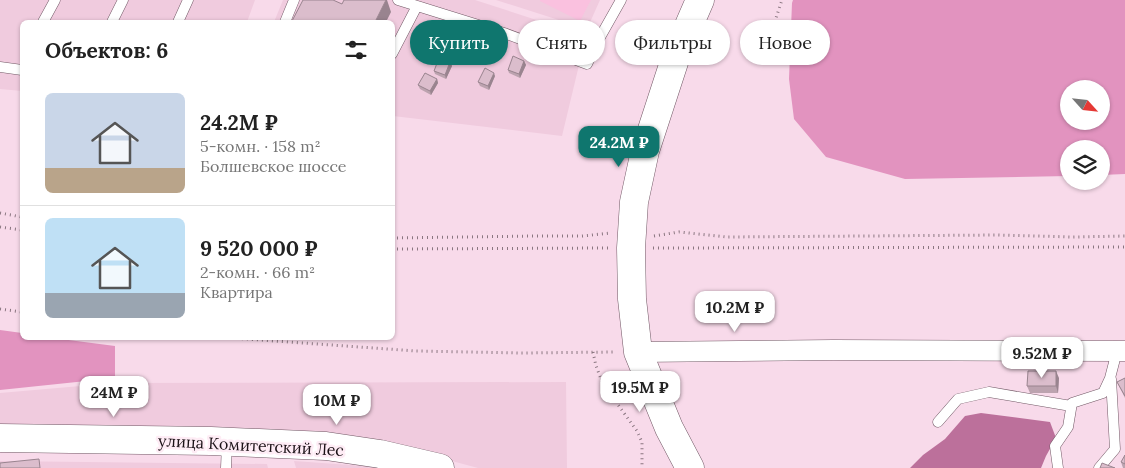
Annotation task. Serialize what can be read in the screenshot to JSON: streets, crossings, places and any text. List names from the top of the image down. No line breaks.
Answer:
{"streets":{"main road":["улица Комитетский Лес"]},"north":"bottom right","page":{"chip":["Купить","Снять","Фильтры","Новое"],"heading":"Объектов: 6","list":[{"name":"24.2M ₽","note":"5-комн. · 158 m² · Болшевское шоссе"},{"name":"9 520 000 ₽","note":"2-комн. · 66 m² · Квартира"}],"price":["24.2M ₽","10.2M ₽","9.52M ₽","19.5M ₽","24M ₽","10M ₽"]}}
